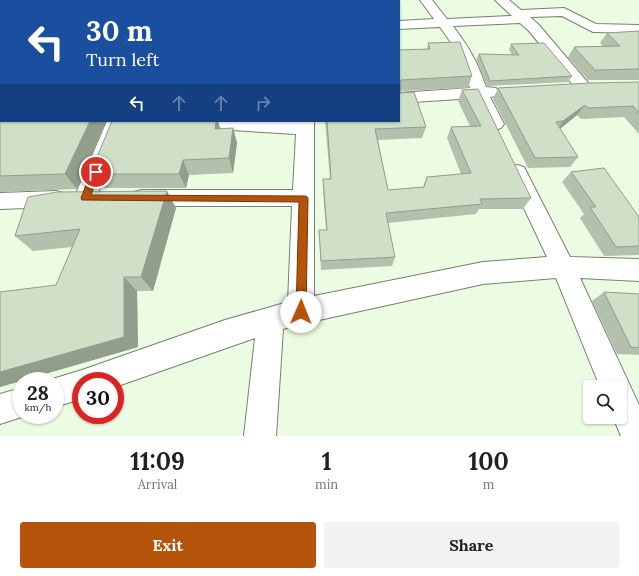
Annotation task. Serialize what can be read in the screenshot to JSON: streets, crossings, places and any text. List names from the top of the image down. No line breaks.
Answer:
{"page":{"turn":["30 m","Turn left"],"speed":"28 km/h","limit":"30","eta":["11:09","Arrival","1","min","100","m"],"buttons":["Exit","Share"]}}
